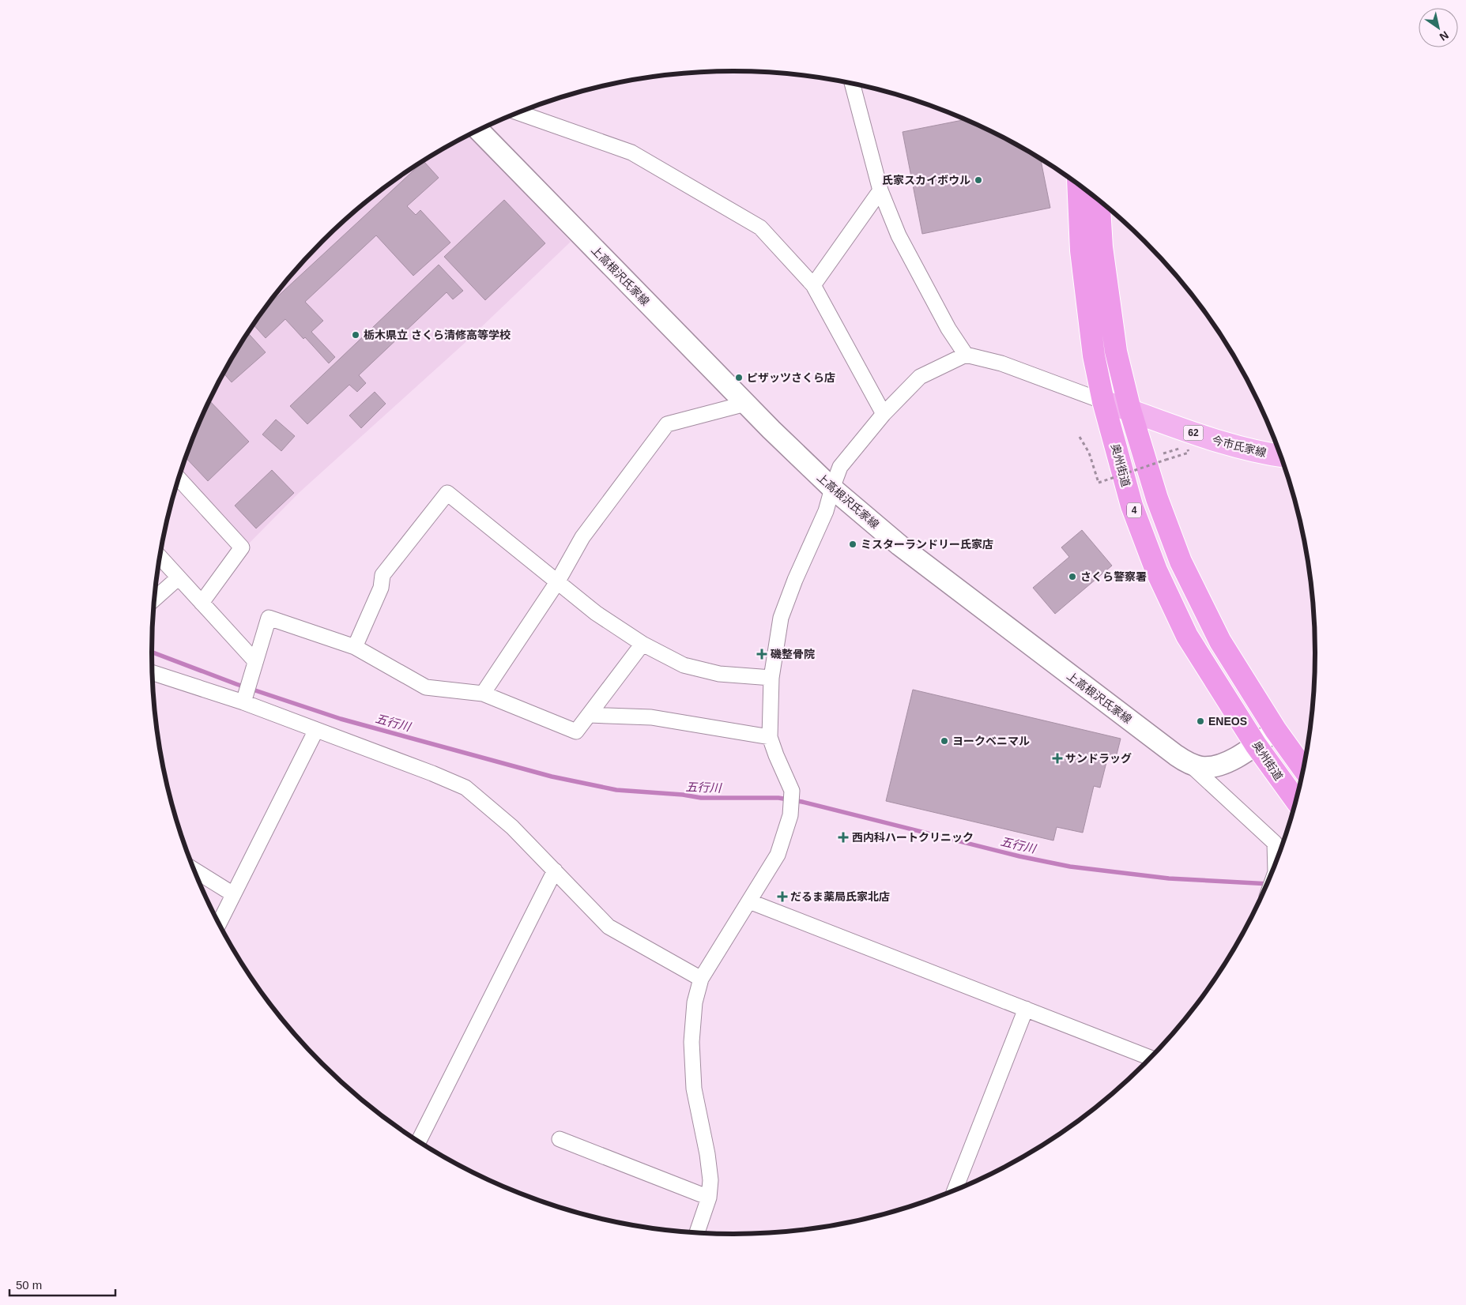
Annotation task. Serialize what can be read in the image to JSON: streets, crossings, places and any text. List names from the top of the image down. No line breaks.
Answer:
{"streets":{"highway":["奥州街道","4"],"main road":["上高根沢氏家線","62","今市氏家線"]},"crossings":[["上高根沢氏家線","奥州街道"],["今市氏家線","奥州街道"]],"water":["五行川"],"places":{"other":["氏家スカイボウル","栃木県立 さくら清修高等学校","ピザッツさくら店","ミスターランドリー氏家店","さくら警察署","ENEOS","ヨークベニマル"],"health":["磯整骨院","サンドラッグ","西内科ハートクリニック","だるま薬局氏家北店"]},"scale_bar":"50 m","north":"bottom right"}
